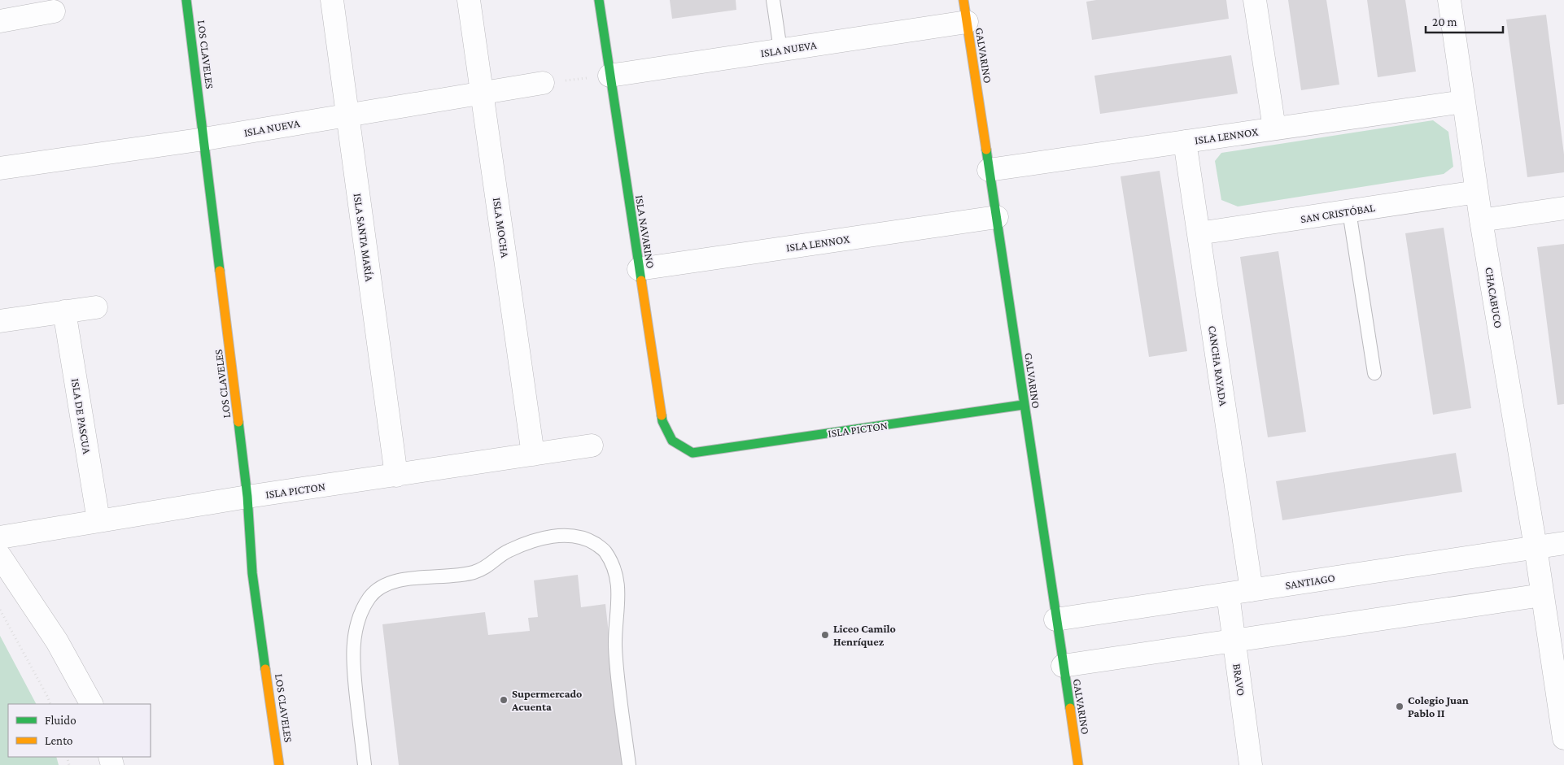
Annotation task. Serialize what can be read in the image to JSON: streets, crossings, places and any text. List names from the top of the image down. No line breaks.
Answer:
{"streets":{"street":["ISLA NUEVA","LOS CLAVELES","GALVARINO","ISLA LENNOX","SAN CRISTÓBAL","ISLA MOCHA","ISLA NAVARINO","ISLA SANTA MARÍA","CHACABUCO","CANCHA RAYADA","ISLA DE PASCUA","ISLA PICTON","SANTIAGO","BRAVO"]},"crossings":[["ISLA NUEVA","LOS CLAVELES"],["ISLA NUEVA","GALVARINO"],["ISLA NUEVA","ISLA MOCHA"],["ISLA NUEVA","ISLA NAVARINO"],["ISLA NUEVA","ISLA SANTA MARÍA"],["LOS CLAVELES","ISLA PICTON"],["GALVARINO","ISLA LENNOX"],["GALVARINO","ISLA PICTON"],["GALVARINO","SANTIAGO"],["ISLA LENNOX","ISLA NAVARINO"],["ISLA LENNOX","CHACABUCO"],["ISLA LENNOX","CANCHA RAYADA"],["SAN CRISTÓBAL","CHACABUCO"],["SAN CRISTÓBAL","CANCHA RAYADA"],["ISLA MOCHA","ISLA PICTON"],["ISLA NAVARINO","ISLA PICTON"],["ISLA SANTA MARÍA","ISLA PICTON"],["CHACABUCO","SANTIAGO"],["CANCHA RAYADA","SANTIAGO"],["ISLA DE PASCUA","ISLA PICTON"],["SANTIAGO","BRAVO"]],"places":["Liceo Camilo Henríquez","Supermercado Acuenta","Colegio Juan Pablo II"],"legend":["Fluido","Lento"],"scale_bar":"20 m"}
